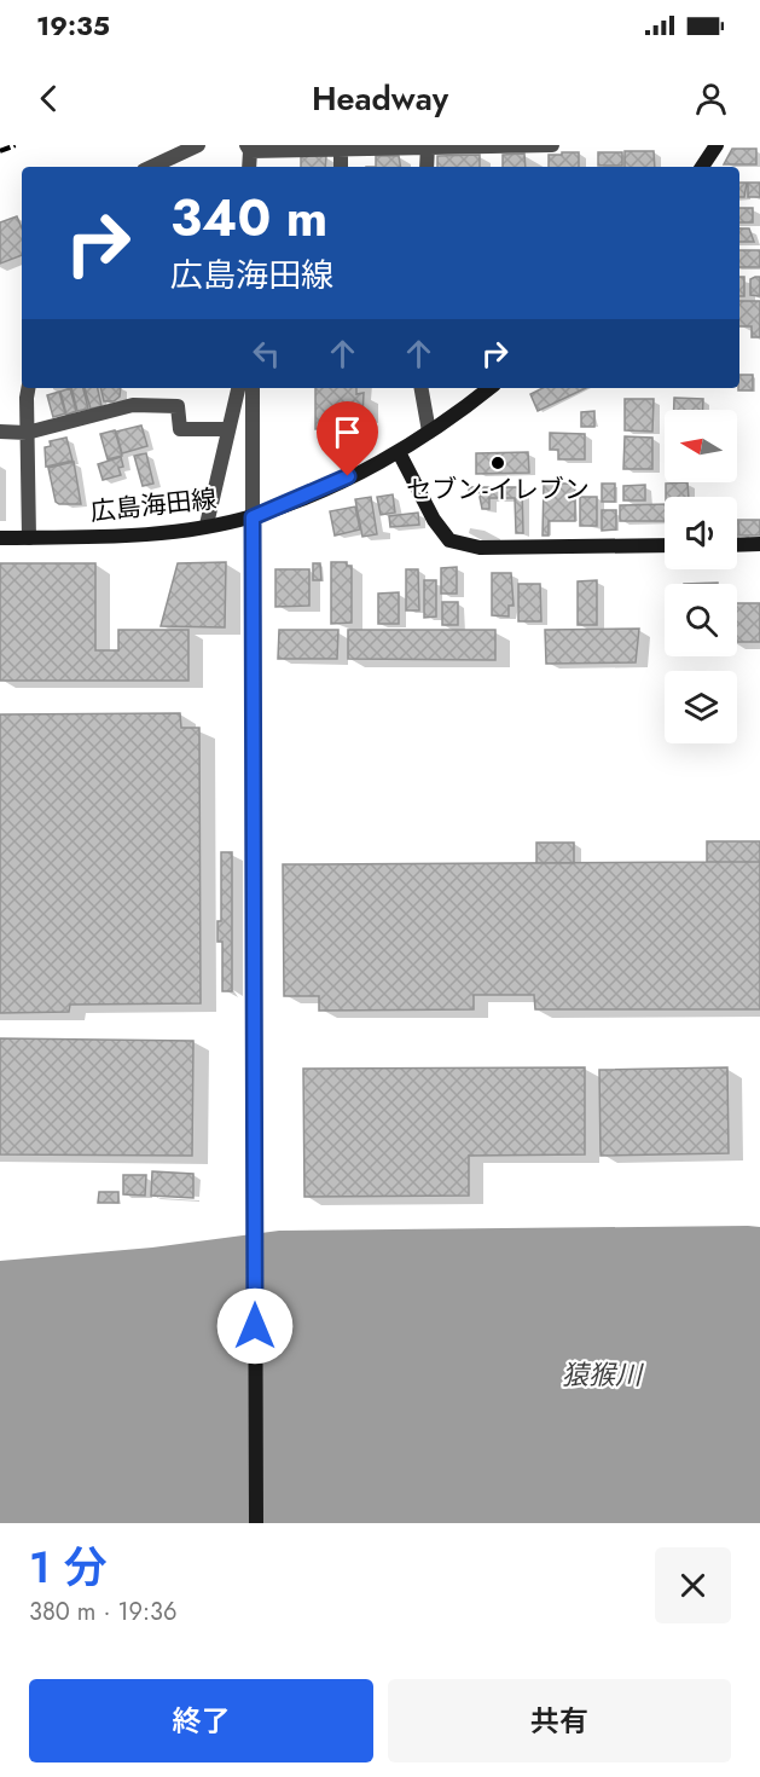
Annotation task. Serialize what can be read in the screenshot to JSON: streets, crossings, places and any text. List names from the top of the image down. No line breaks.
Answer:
{"streets":{"main road":["広島海田線"]},"water":["猿猴川"],"places":["セブン-イレブン"],"north":"left","page":{"status":"19:35","header":"Headway","turn":["340 m","広島海田線"],"heading":["1 分","380 m · 19:36"],"buttons":["終了","共有"]}}
